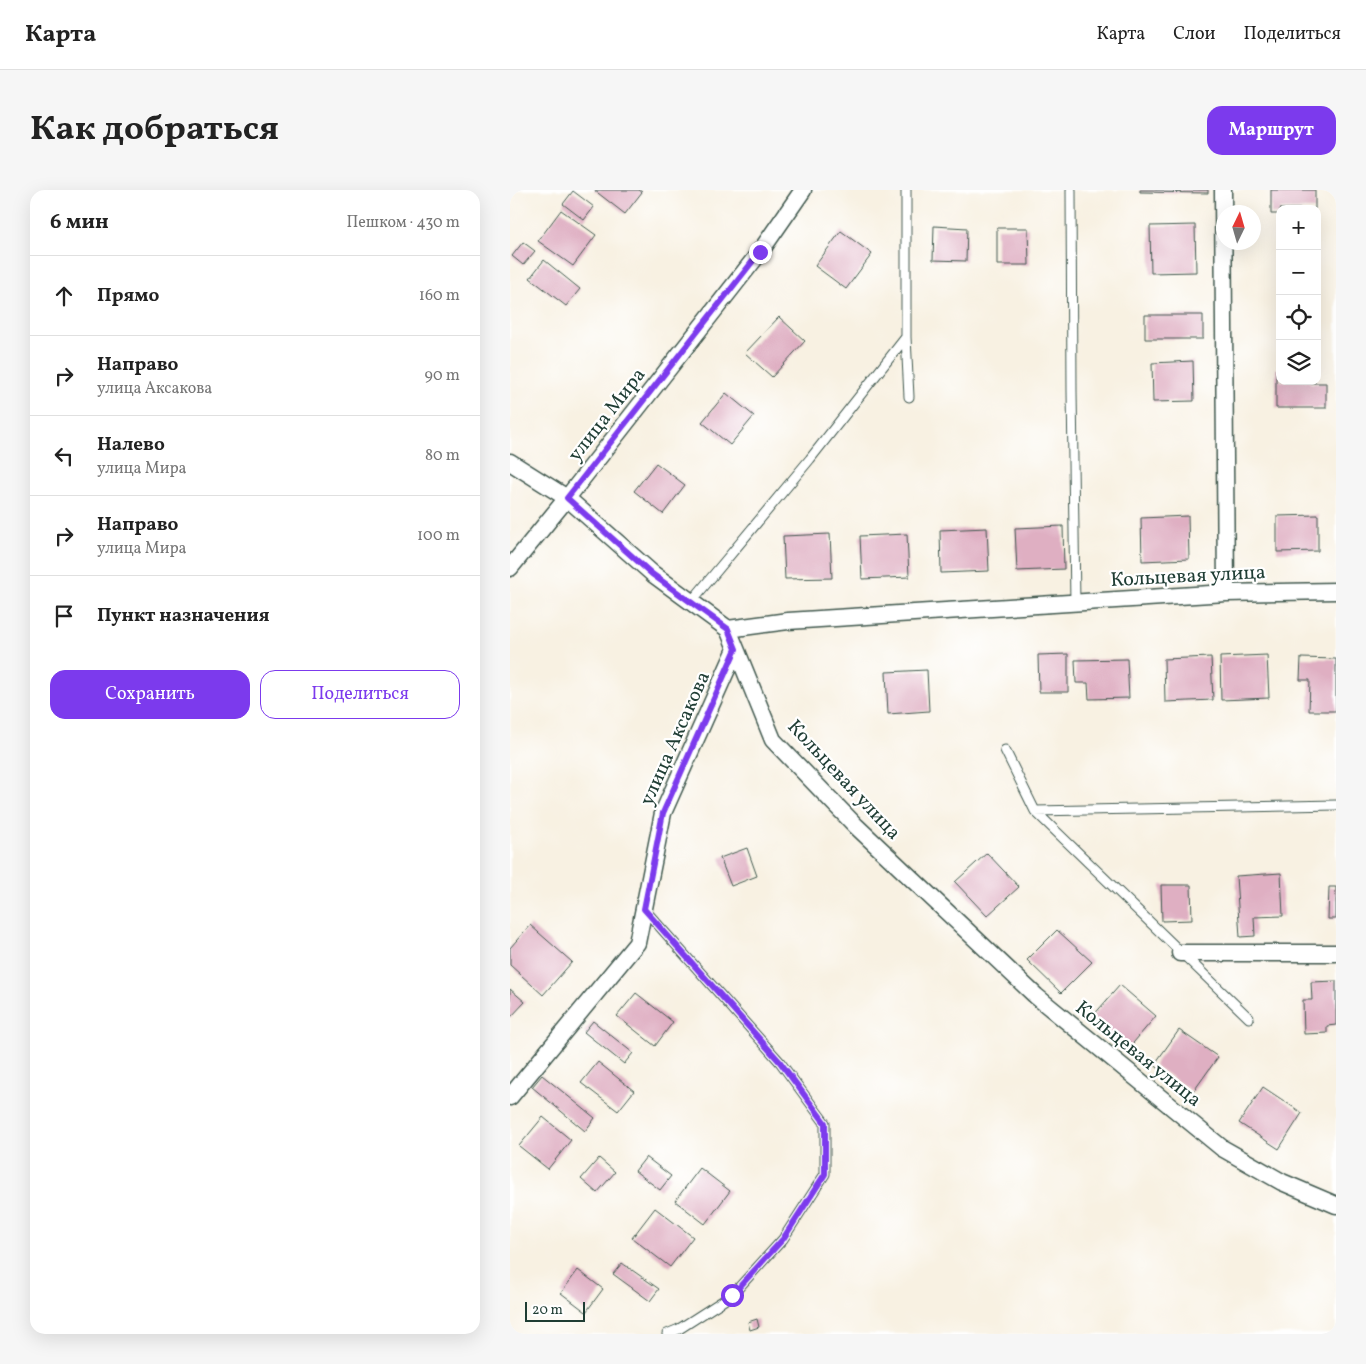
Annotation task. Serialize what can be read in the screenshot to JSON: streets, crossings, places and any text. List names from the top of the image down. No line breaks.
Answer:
{"streets":{"street":["улица Мира","Кольцевая улица","улица Аксакова"]},"crossings":[["Кольцевая улица","улица Аксакова"]],"scale_bar":"20 m","north":"top","page":{"header":"Карта","nav":["Карта","Слои","Поделиться"],"title":"Как добраться","buttons":["Маршрут",["Сохранить","Поделиться"]],"heading":["6 мин","Пешком · 430 m"],"map_buttons":["+","−"],"list":[["Прямо","160 m"],["Направо","улица Аксакова","90 m"],["Налево","улица Мира","80 m"],["Направо","улица Мира","100 m"],"Пункт назначения"],"scale":"20 m"}}
